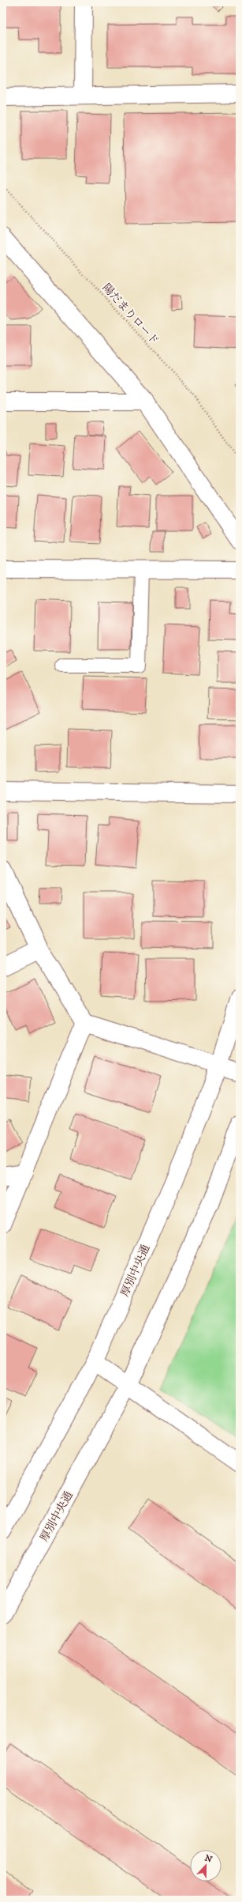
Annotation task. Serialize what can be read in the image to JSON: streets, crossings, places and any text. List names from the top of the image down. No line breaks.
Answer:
{"streets":{"street":["厚別中央通"],"path":["陽だまりロード"]},"north":"top"}
